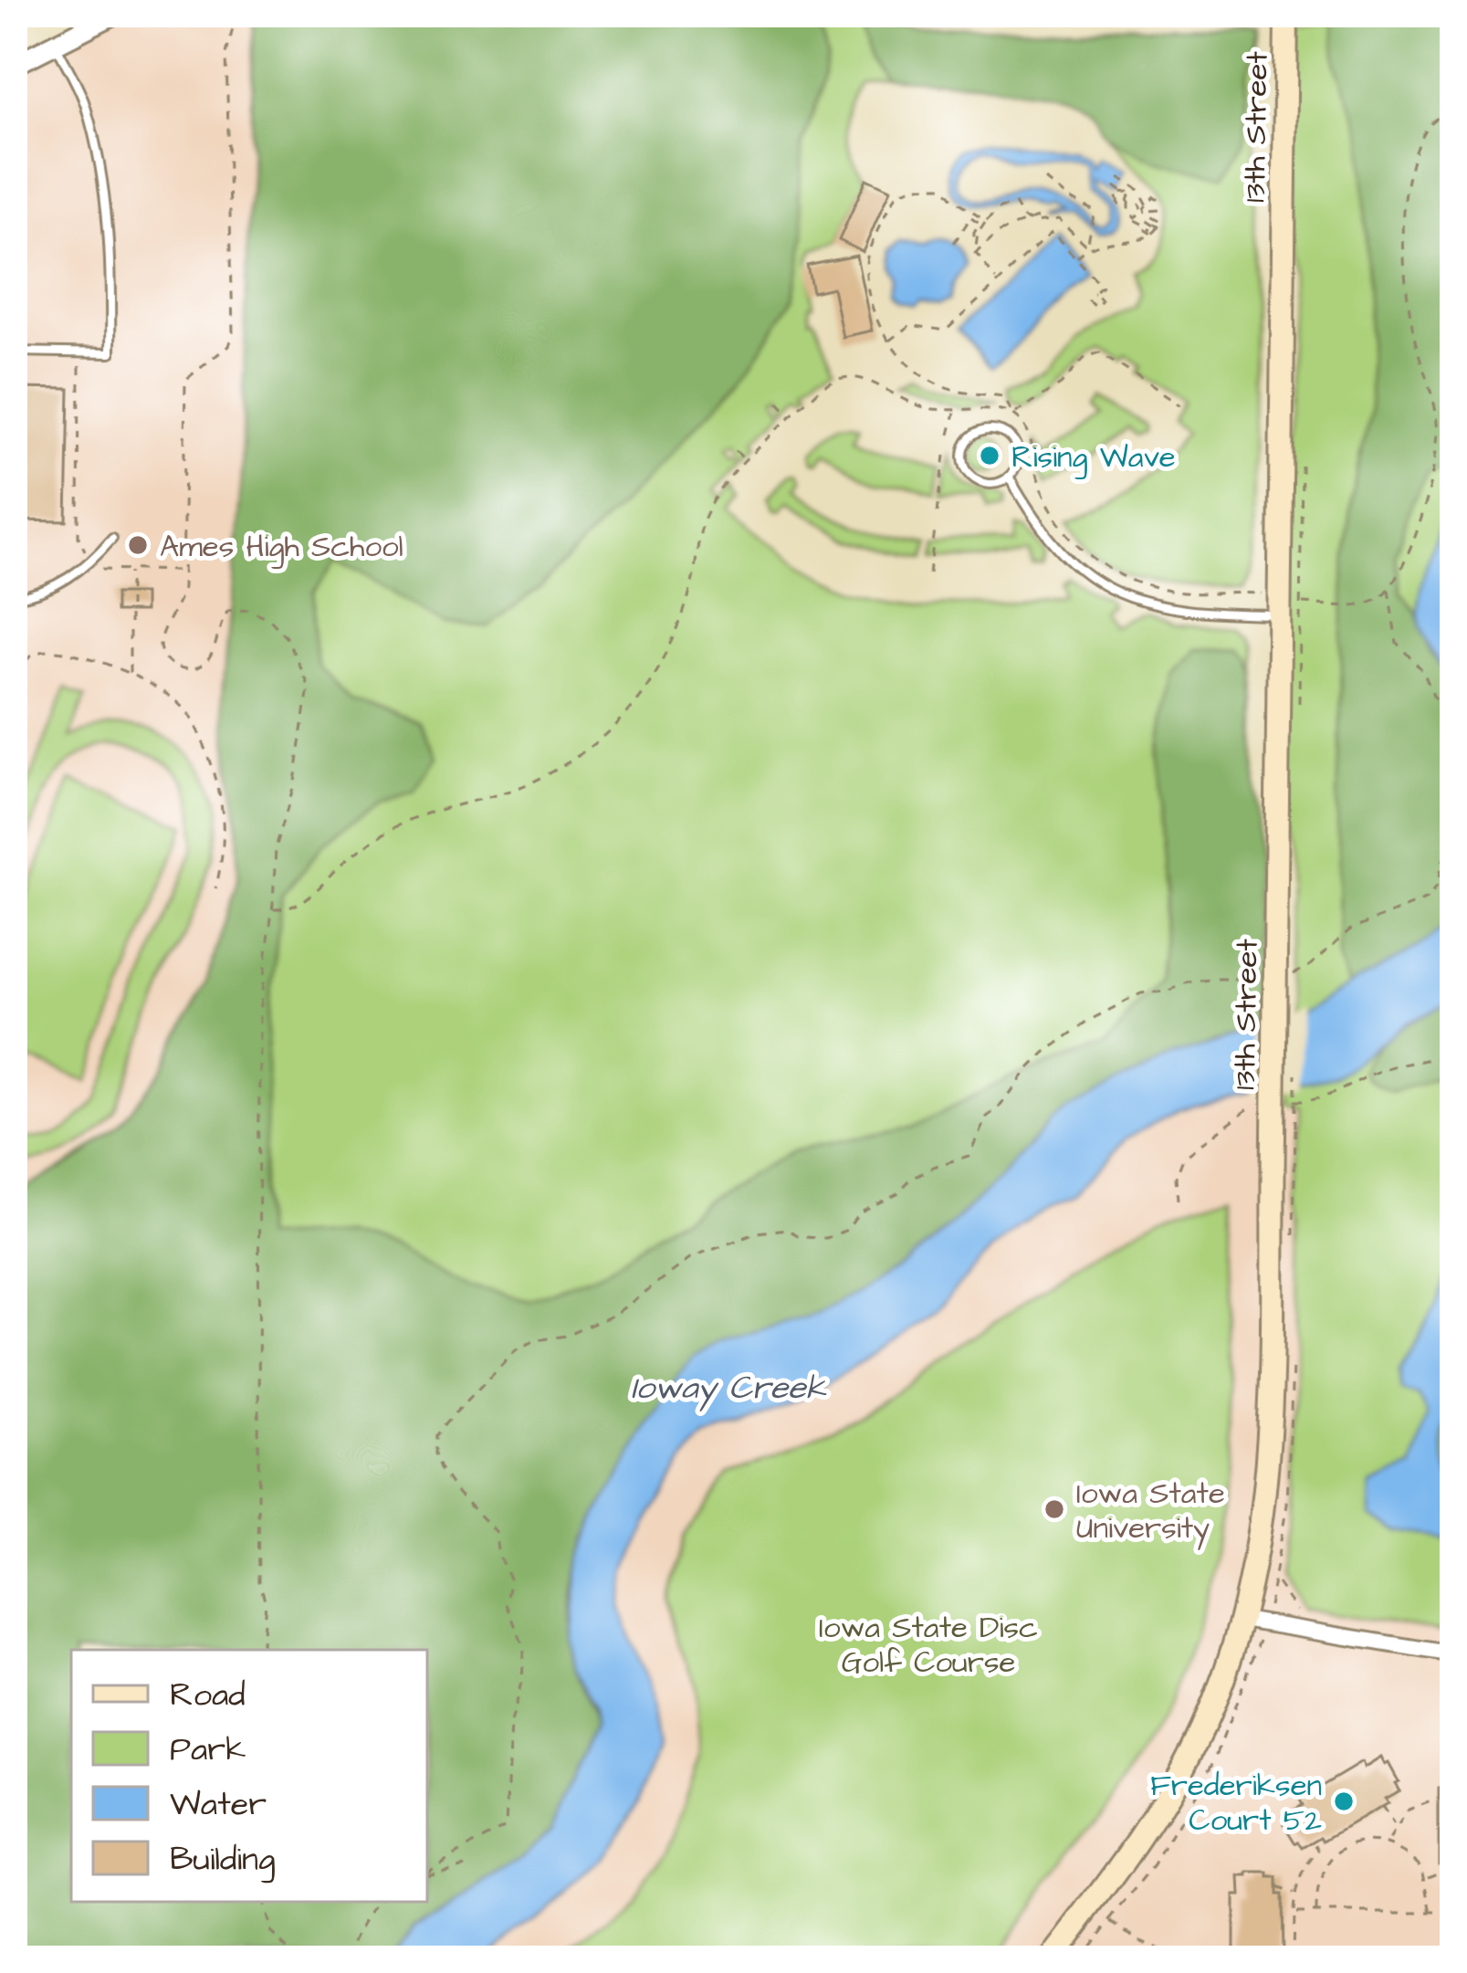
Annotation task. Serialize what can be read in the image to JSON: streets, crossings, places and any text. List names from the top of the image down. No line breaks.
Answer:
{"streets":{"main road":["13th Street"]},"water":["Ioway Creek"],"parks":["Iowa State Disc Golf Course"],"places":["Rising Wave","Ames High School","Iowa State University","Frederiksen Court 52"],"legend":["Road","Park","Water","Building"]}
